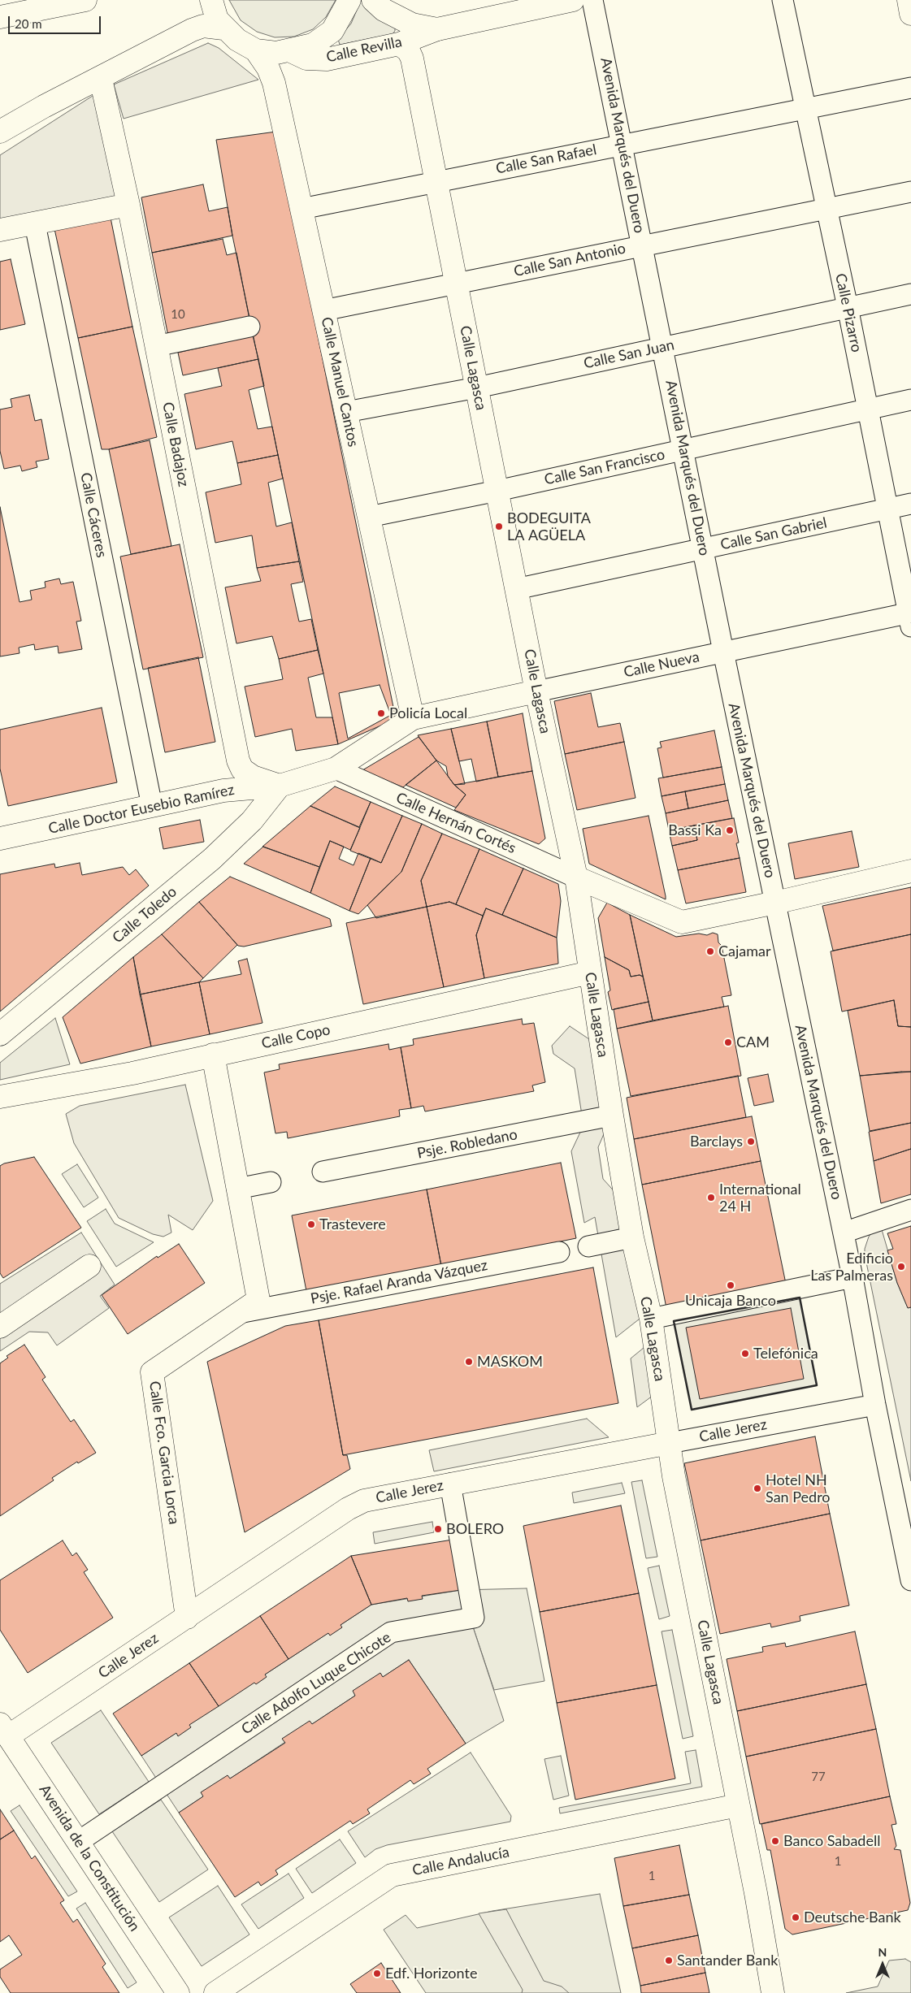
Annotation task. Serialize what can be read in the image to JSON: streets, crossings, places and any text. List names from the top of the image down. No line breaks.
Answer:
{"streets":{"street":["Calle Revilla","Avenida Marqués del Duero","Calle San Rafael","Calle San Antonio","Calle Pizarro","Calle San Juan","Calle Lagasca","Calle Manuel Cantos","Calle Badajoz","Calle San Francisco","Calle Cáceres","Calle San Gabriel","Calle Nueva","Calle Doctor Eusebio Ramírez","Calle Hernán Cortés","Calle Toledo","Calle Copo","Psje. Robledano","Psje. Rafael Aranda Vázquez","Calle Jerez","Calle Fco. Garcia Lorca","Calle Adolfo Luque Chicote","Avenida de la Constitución","Calle Andalucía"]},"crossings":[["Calle Revilla","Calle Lagasca"],["Avenida Marqués del Duero","Calle San Rafael"],["Avenida Marqués del Duero","Calle San Antonio"],["Avenida Marqués del Duero","Calle San Juan"],["Avenida Marqués del Duero","Calle San Francisco"],["Avenida Marqués del Duero","Calle San Gabriel"],["Avenida Marqués del Duero","Calle Nueva"],["Avenida Marqués del Duero","Calle Jerez"],["Calle San Rafael","Calle Pizarro"],["Calle San Rafael","Calle Lagasca"],["Calle San Rafael","Calle Manuel Cantos"],["Calle San Antonio","Calle Pizarro"],["Calle San Antonio","Calle Lagasca"],["Calle San Antonio","Calle Manuel Cantos"],["Calle Pizarro","Calle San Juan"],["Calle Pizarro","Calle San Francisco"],["Calle Pizarro","Calle San Gabriel"],["Calle Pizarro","Calle Nueva"],["Calle San Juan","Calle Lagasca"],["Calle San Juan","Calle Manuel Cantos"],["Calle Lagasca","Calle San Francisco"],["Calle Lagasca","Calle San Gabriel"],["Calle Lagasca","Calle Nueva"],["Calle Lagasca","Calle Hernán Cortés"],["Calle Lagasca","Calle Copo"],["Calle Lagasca","Psje. Robledano"],["Calle Lagasca","Calle Jerez"],["Calle Lagasca","Calle Andalucía"],["Calle Manuel Cantos","Calle San Francisco"],["Calle Manuel Cantos","Calle Nueva"],["Calle Manuel Cantos","Calle Doctor Eusebio Ramírez"],["Calle Badajoz","Calle Doctor Eusebio Ramírez"],["Calle Badajoz","Calle Toledo"],["Calle Cáceres","Calle Doctor Eusebio Ramírez"],["Calle Nueva","Calle Doctor Eusebio Ramírez"],["Calle Doctor Eusebio Ramírez","Calle Hernán Cortés"],["Calle Doctor Eusebio Ramírez","Calle Toledo"],["Calle Copo","Calle Fco. Garcia Lorca"],["Psje. Rafael Aranda Vázquez","Calle Fco. Garcia Lorca"],["Calle Jerez","Calle Fco. Garcia Lorca"],["Calle Jerez","Calle Adolfo Luque Chicote"],["Calle Jerez","Avenida de la Constitución"],["Calle Adolfo Luque Chicote","Avenida de la Constitución"]],"places":["BODEGUITA LA AGÜELA","Policía Local","Bassi Ka","Cajamar","CAM","Barclays","International 24 H","Trastevere","Edificio Las Palmeras","Unicaja Banco","Telefónica","MASKOM","Hotel NH San Pedro","BOLERO","Banco Sabadell","Deutsche Bank","Santander Bank","Edf. Horizonte"],"house_numbers":["10","77","1","1"],"scale_bar":"20 m","north":"top"}
